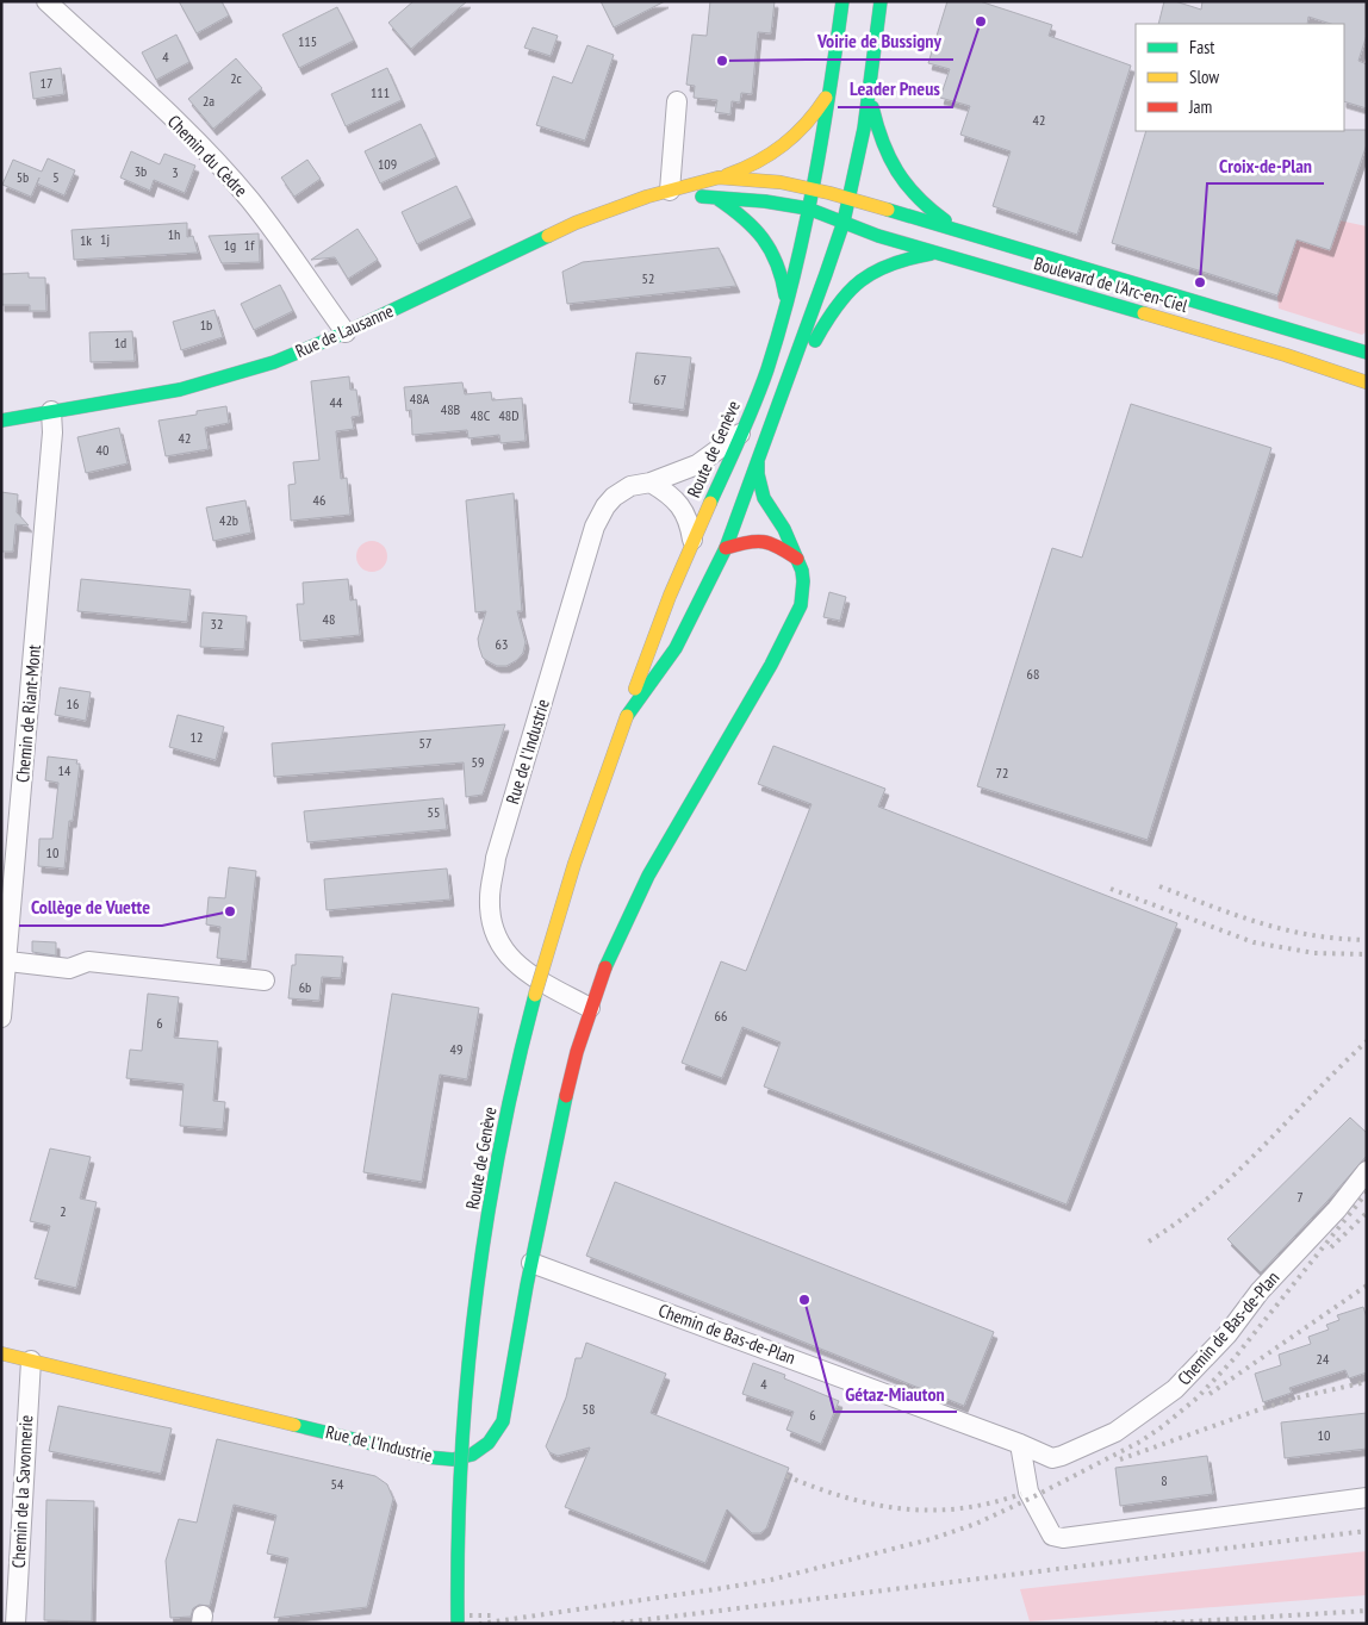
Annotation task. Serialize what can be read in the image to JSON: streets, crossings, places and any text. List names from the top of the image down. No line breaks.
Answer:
{"streets":{"main road":["Boulevard de l'Arc-en-Ciel","Rue de Lausanne","Route de Genève","Rue de l'Industrie"],"street":["Chemin du Cèdre","Chemin de Riant-Mont","Chemin de Bas-de-Plan","Chemin de la Savonnerie"]},"crossings":[["Chemin du Cèdre","Rue de Lausanne"],["Boulevard de l'Arc-en-Ciel","Rue de Lausanne"],["Boulevard de l'Arc-en-Ciel","Route de Genève"],["Rue de Lausanne","Route de Genève"],["Rue de Lausanne","Chemin de Riant-Mont"],["Route de Genève","Rue de l'Industrie"],["Rue de l'Industrie","Chemin de Bas-de-Plan"],["Rue de l'Industrie","Chemin de la Savonnerie"]],"places":["Leader Pneus","Voirie de Bussigny","Croix-de-Plan","Collège de Vuette","Gétaz-Miauton"],"house_numbers":["115","4","2c","17","111","2a","42","109","3b","3","5b","5","1h","1j","1k","1g","1f","52","1b","1d","67","48A","44","48B","48C","48D","42","40","46","42b","48","32","63","68","16","12","57","59","14","72","55","10","6b","66","6","49","7","2","24","4","58","6","10","8","54"],"legend":["Fast","Slow","Jam"]}
